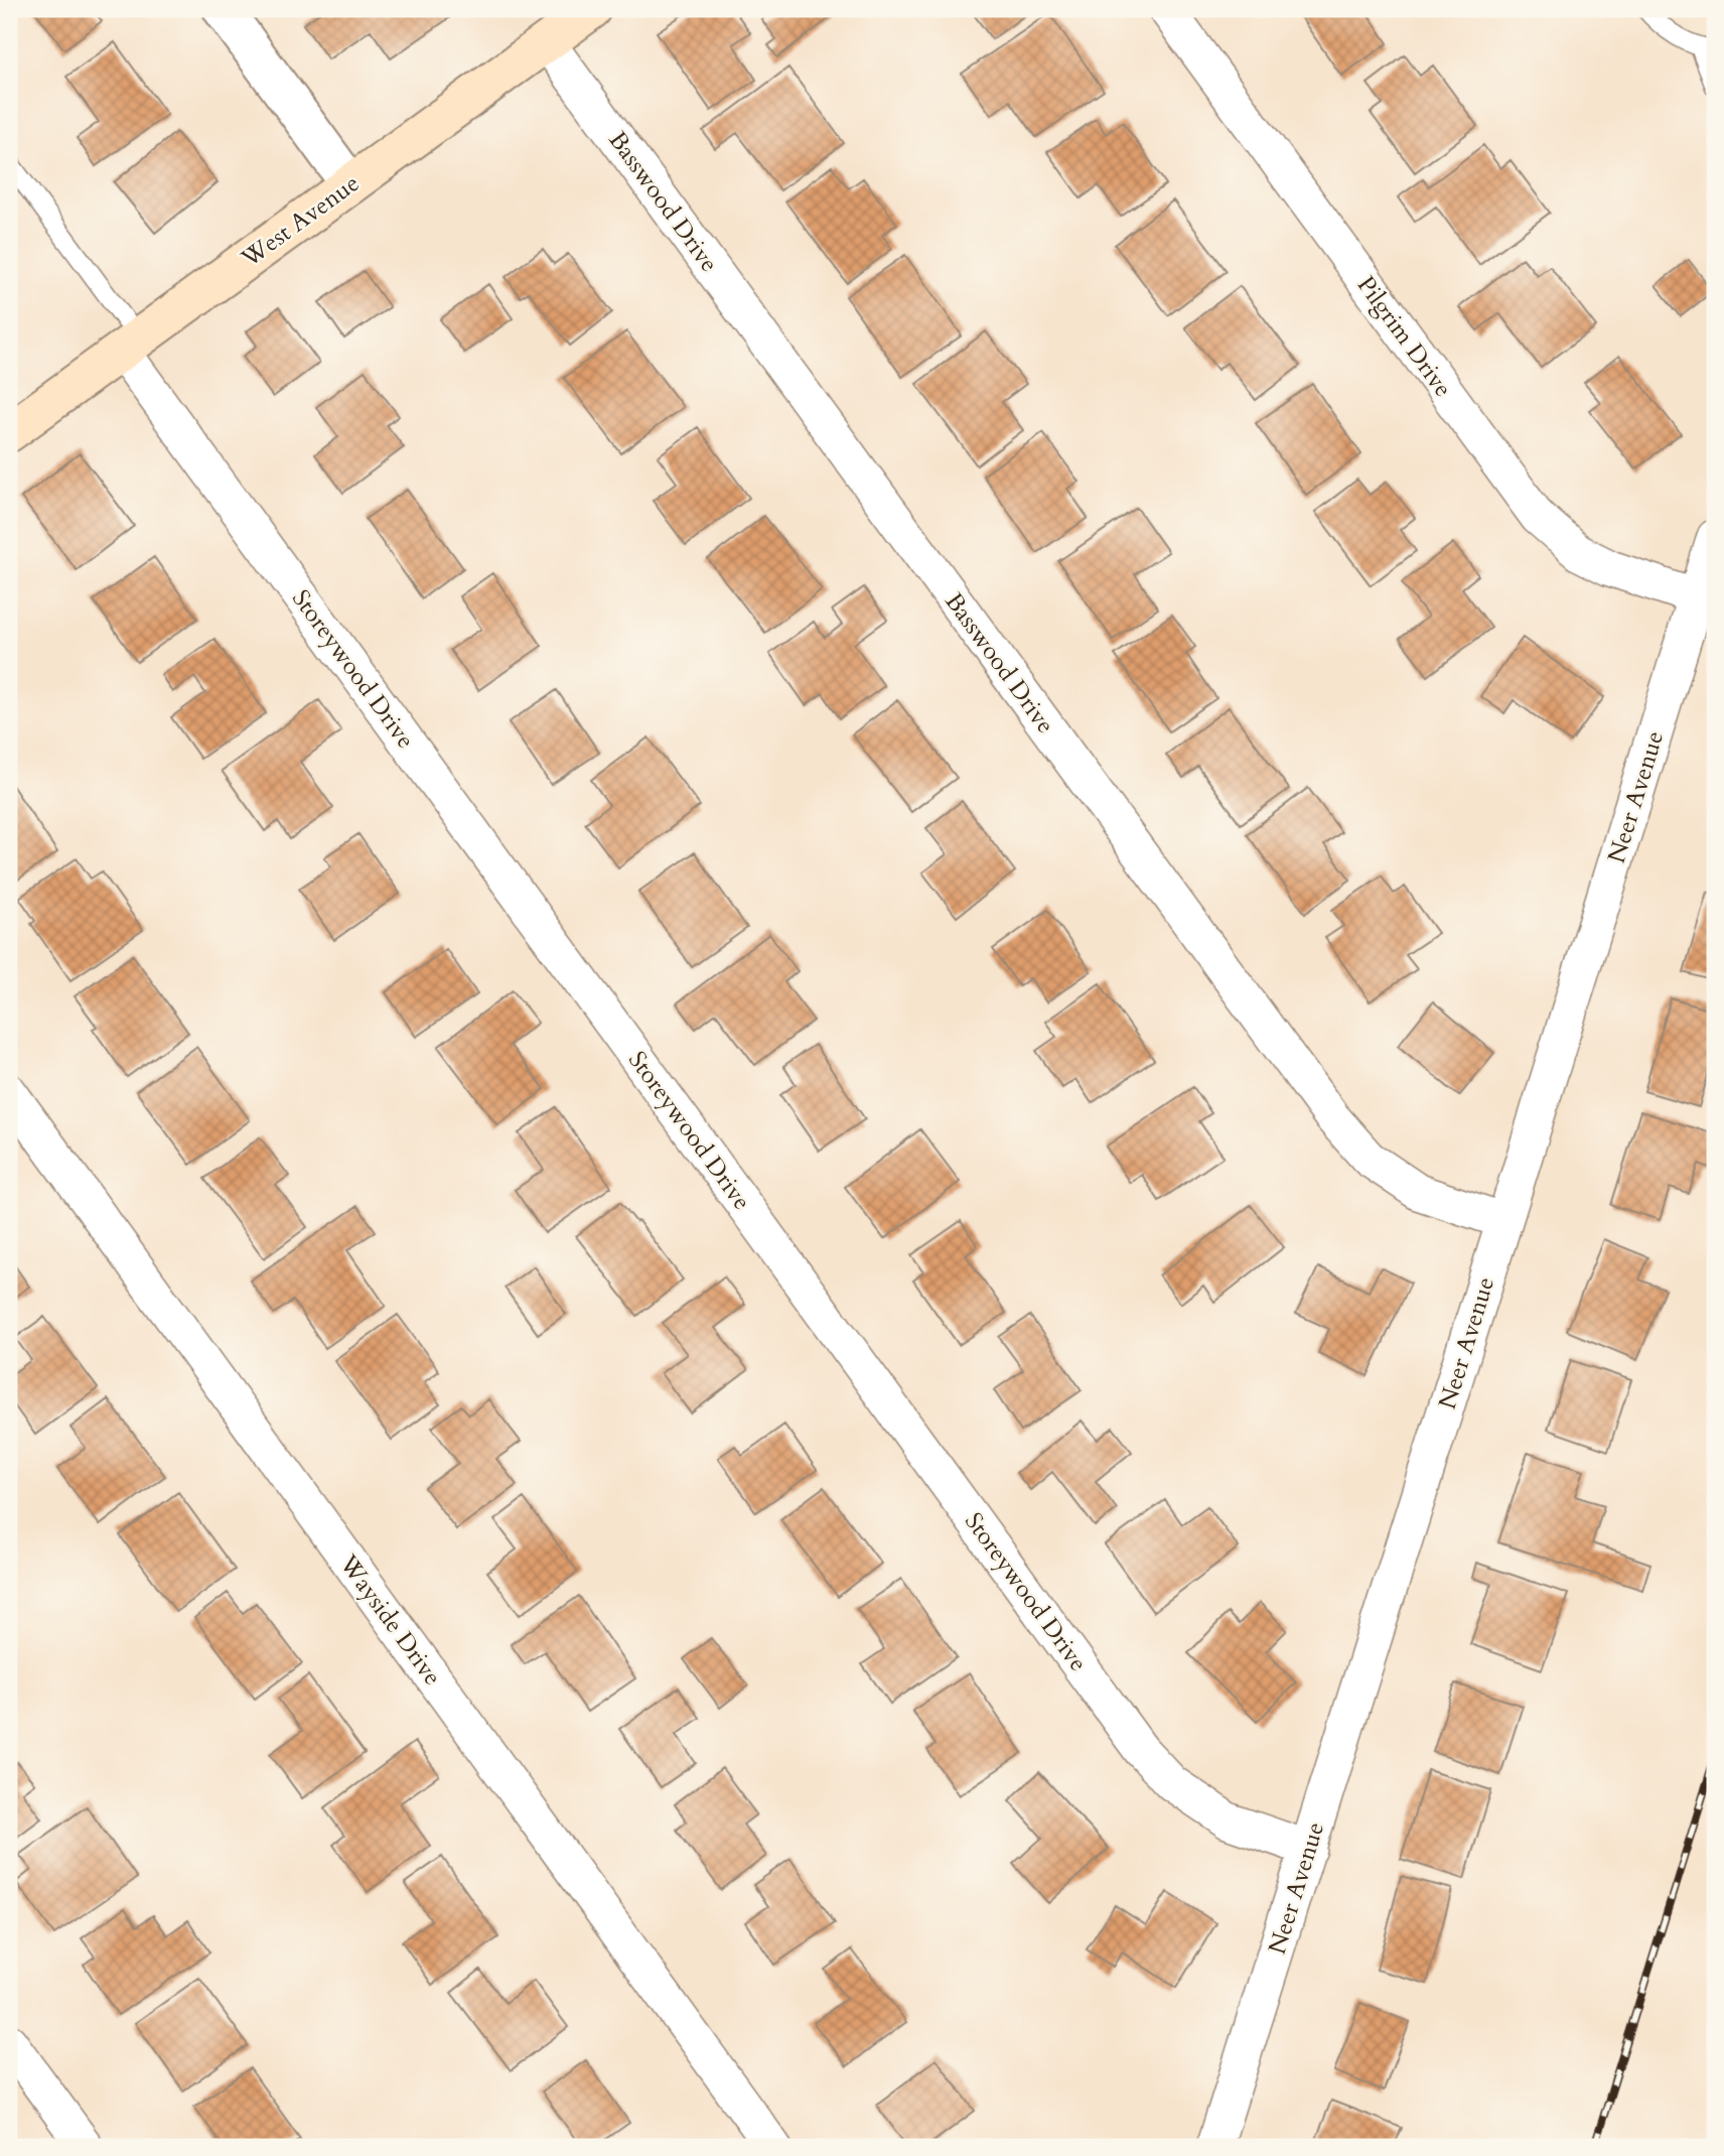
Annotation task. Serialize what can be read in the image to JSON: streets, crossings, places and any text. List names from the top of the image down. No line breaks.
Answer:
{"streets":{"main road":["West Avenue"],"street":["Basswood Drive","Pilgrim Drive","Storeywood Drive","Neer Avenue","Wayside Drive"]},"crossings":[["Basswood Drive","West Avenue"],["Basswood Drive","Neer Avenue"],["West Avenue","Storeywood Drive"],["Pilgrim Drive","Neer Avenue"],["Storeywood Drive","Neer Avenue"]]}
